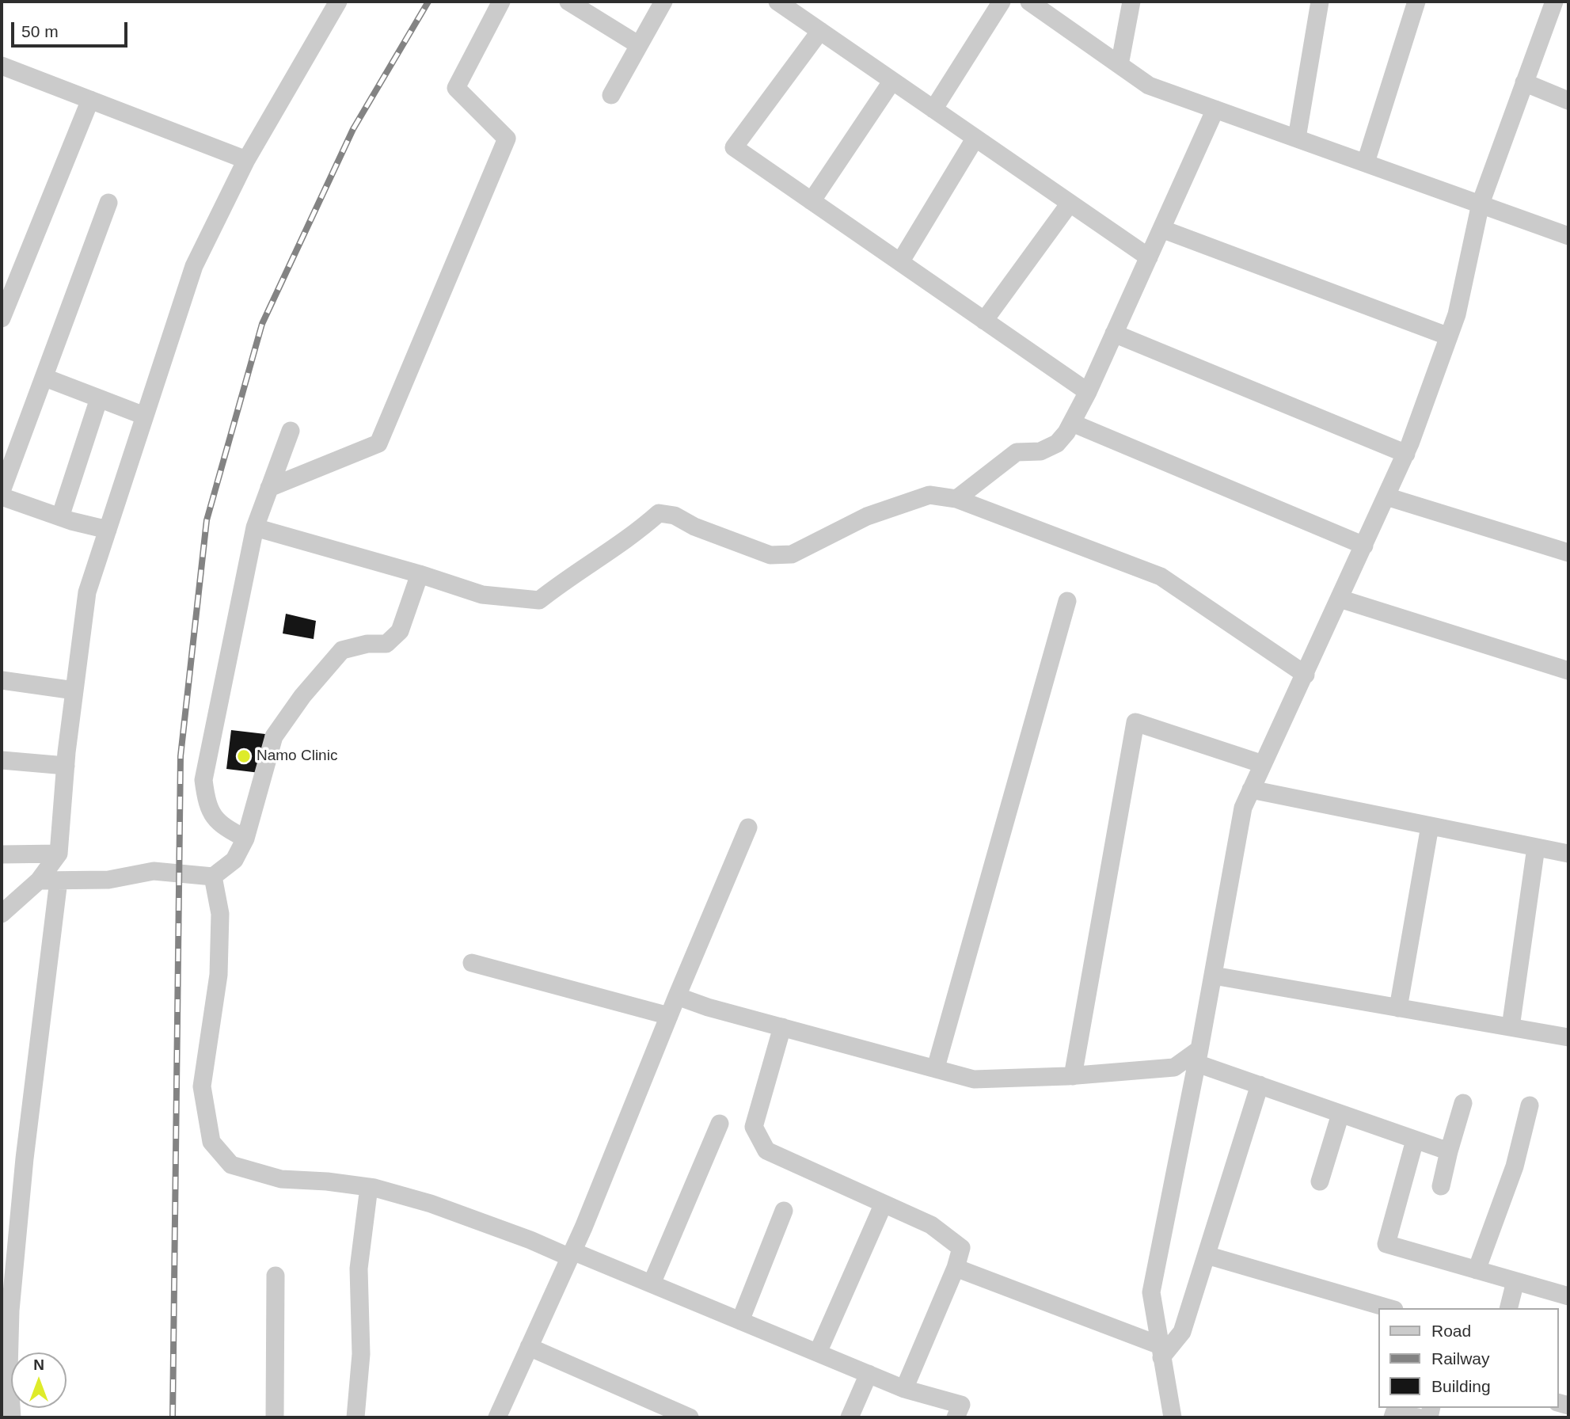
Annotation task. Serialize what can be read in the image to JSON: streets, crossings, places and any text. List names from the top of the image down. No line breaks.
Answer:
{"places":["Namo Clinic"],"legend":["Road","Railway","Building"],"scale_bar":"50 m","north":"top"}
